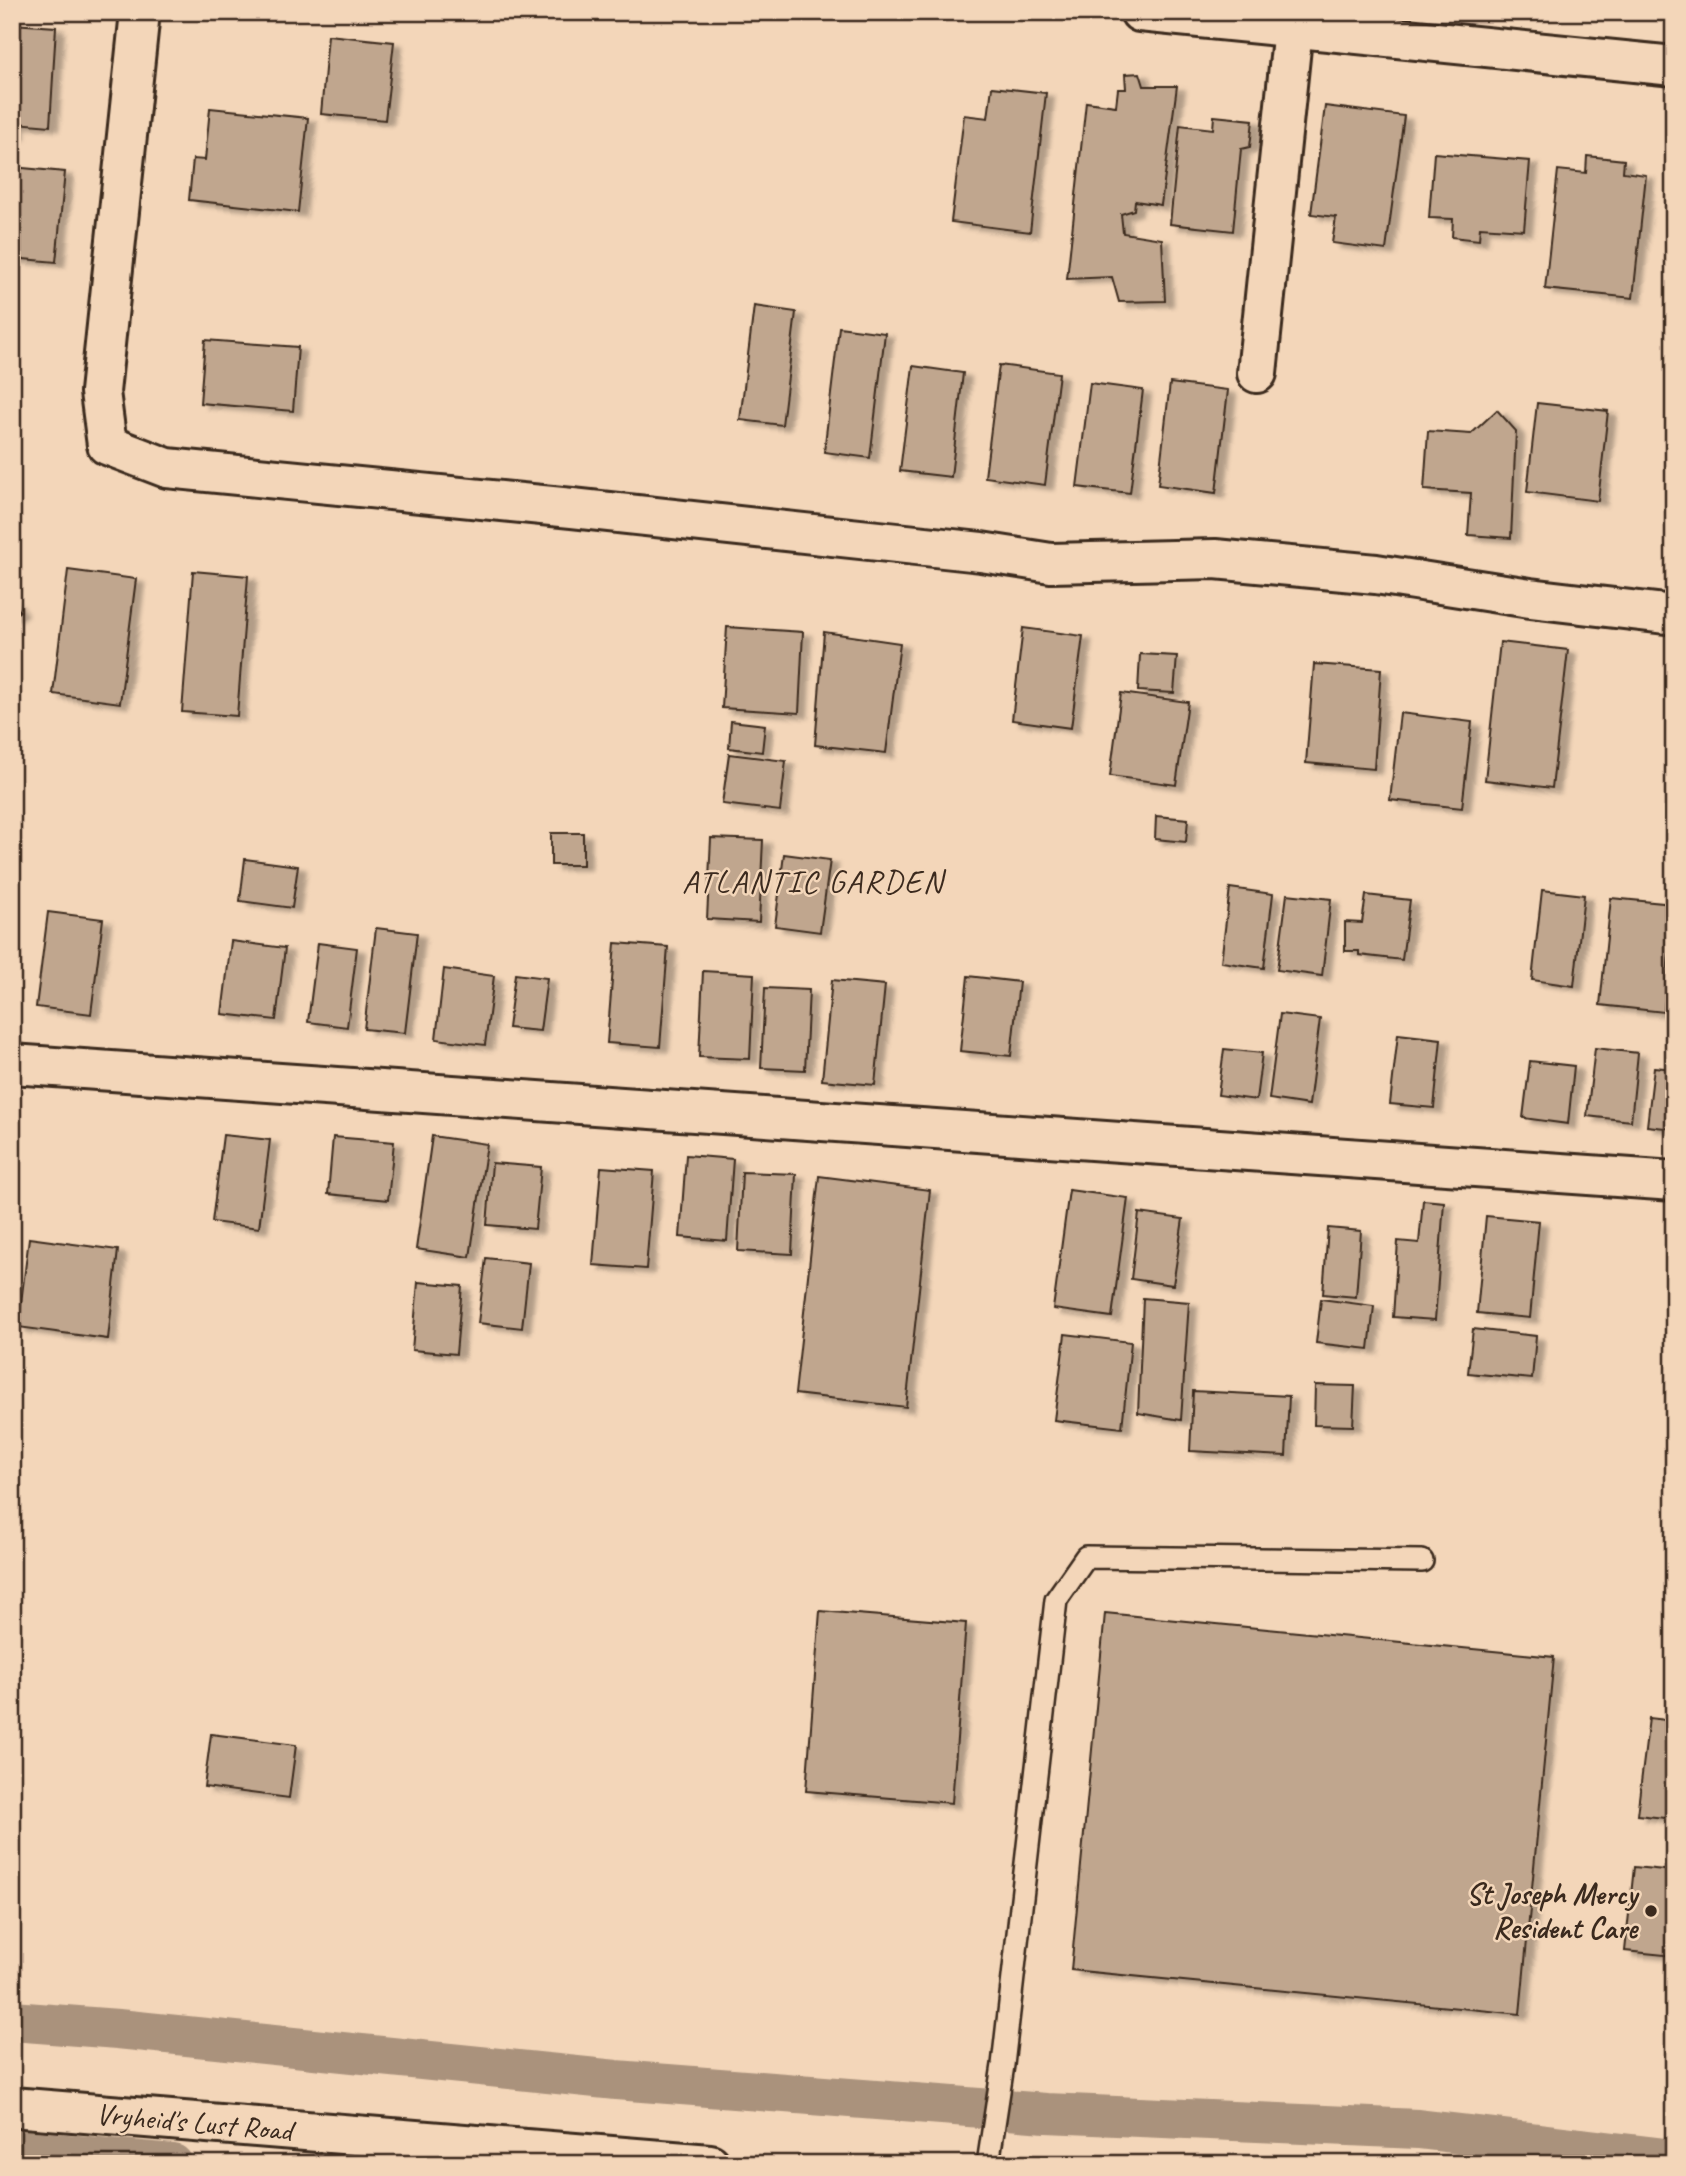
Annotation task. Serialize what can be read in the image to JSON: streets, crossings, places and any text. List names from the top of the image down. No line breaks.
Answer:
{"streets":{"street":["Vryheid's Lust Road"]},"districts":["ATLANTIC GARDEN"],"places":["St Joseph Mercy Resident Care"]}
